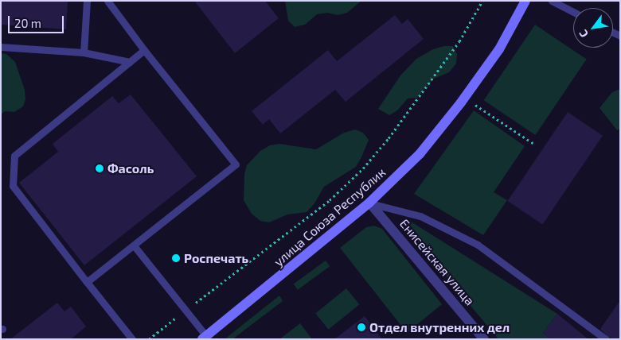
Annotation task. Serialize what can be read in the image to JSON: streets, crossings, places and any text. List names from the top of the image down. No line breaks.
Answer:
{"streets":{"street":["улица Союза Республик","Енисейская улица"]},"crossings":[["улица Союза Республик","Енисейская улица"]],"places":["Фасоль","Роспечать","Отдел внутренних дел"],"scale_bar":"20 m","north":"bottom left"}
